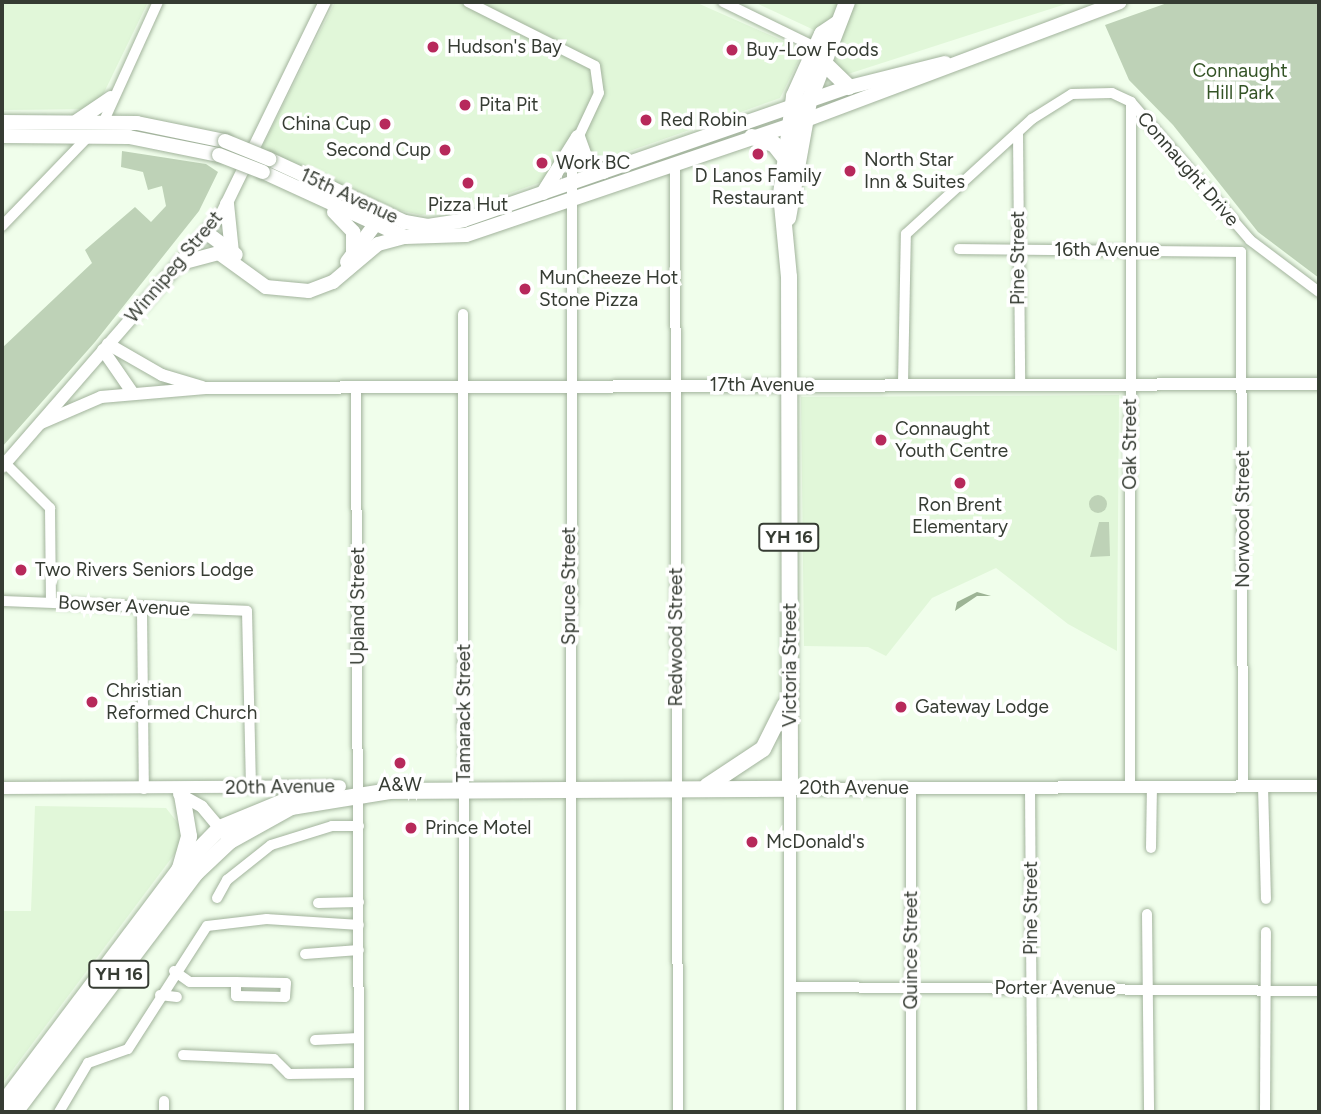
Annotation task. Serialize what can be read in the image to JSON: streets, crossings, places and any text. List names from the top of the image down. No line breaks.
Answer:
{"streets":{"highway":["YH 16","Victoria Street","20th Avenue"],"main road":["15th Avenue"],"street":["Connaught Drive","16th Avenue","Pine Street","Winnipeg Street","17th Avenue","Oak Street","Norwood Street","Spruce Street","Bowser Avenue","Upland Street","Redwood Street","Tamarack Street","Quince Street","Porter Avenue"]},"crossings":[["Connaught Drive","Pine Street"],["Connaught Drive","17th Avenue"],["Connaught Drive","Oak Street"],["15th Avenue","Spruce Street"],["15th Avenue","Redwood Street"],["15th Avenue","Victoria Street"],["16th Avenue","Pine Street"],["16th Avenue","Oak Street"],["16th Avenue","Norwood Street"],["Pine Street","17th Avenue"],["Pine Street","20th Avenue"],["Pine Street","Porter Avenue"],["Winnipeg Street","17th Avenue"],["17th Avenue","Oak Street"],["17th Avenue","Norwood Street"],["17th Avenue","Spruce Street"],["17th Avenue","Upland Street"],["17th Avenue","Redwood Street"],["17th Avenue","Victoria Street"],["17th Avenue","Tamarack Street"],["Oak Street","20th Avenue"],["Norwood Street","20th Avenue"],["YH 16","Upland Street"],["YH 16","20th Avenue"],["Spruce Street","20th Avenue"],["Bowser Avenue","20th Avenue"],["Upland Street","20th Avenue"],["Redwood Street","20th Avenue"],["Victoria Street","20th Avenue"],["Victoria Street","Porter Avenue"],["Tamarack Street","20th Avenue"],["20th Avenue","Quince Street"],["Quince Street","Porter Avenue"]],"parks":["Connaught Hill Park"],"places":["Hudson's Bay","Buy-Low Foods","Pita Pit","Red Robin","China Cup","Second Cup","D Lanos Family Restaurant","Work BC","North Star Inn & Suites","Pizza Hut","MunCheeze Hot Stone Pizza","Connaught Youth Centre","Ron Brent Elementary","Two Rivers Seniors Lodge","Christian Reformed Church","Gateway Lodge","A&W","Prince Motel","McDonald's"]}
